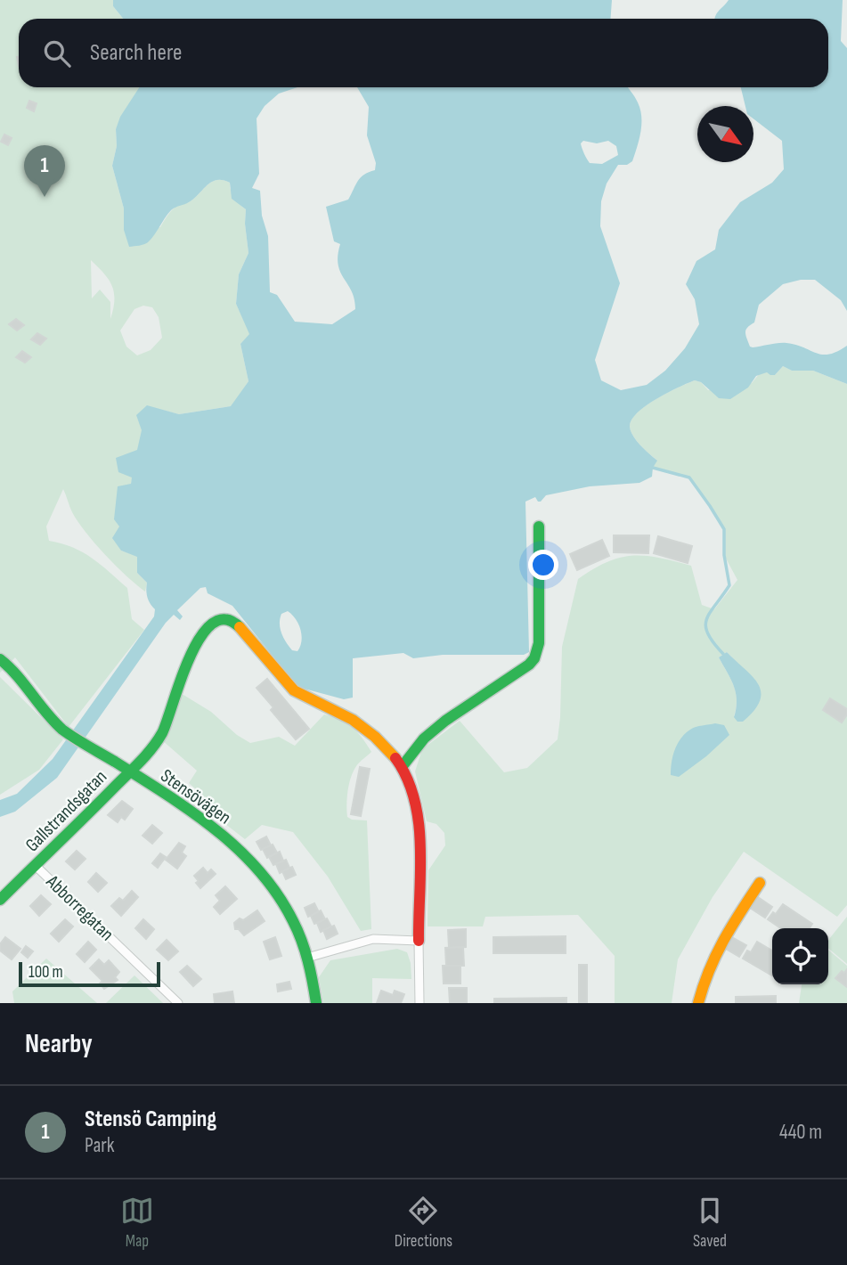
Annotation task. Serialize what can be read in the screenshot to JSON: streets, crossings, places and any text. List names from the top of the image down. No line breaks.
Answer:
{"streets":{"street":["Stensövägen","Gallstrandsgatan","Abborregatan"]},"crossings":[["Stensövägen","Gallstrandsgatan"],["Gallstrandsgatan","Abborregatan"]],"scale_bar":"100 m","north":"bottom right","page":{"search":"Search here","pins":"1","scale":"100 m","heading":"Nearby","list":[{"mark":"1","name":"Stensö Camping","note":"Park","value":"440 m"}],"nav":["Map","Directions","Saved"]}}
